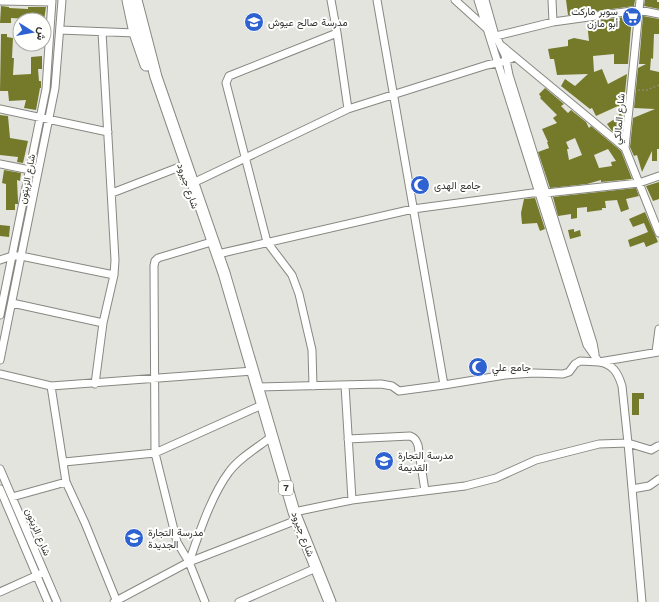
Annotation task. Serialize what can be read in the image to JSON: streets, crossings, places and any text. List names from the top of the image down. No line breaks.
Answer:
{"streets":{"main road":["شارع جيرود","7"],"street":["شارع المالكي","شارع الزيتون"]},"places":{"supermarket":["سوبر ماركت أبو مازن"],"school or university":["مدرسة صالح عيوش","مدرسة التجارة القديمة","مدرسة التجارة الجديدة"],"mosque":["جامع الهدى","جامع علي"]},"north":"right"}
